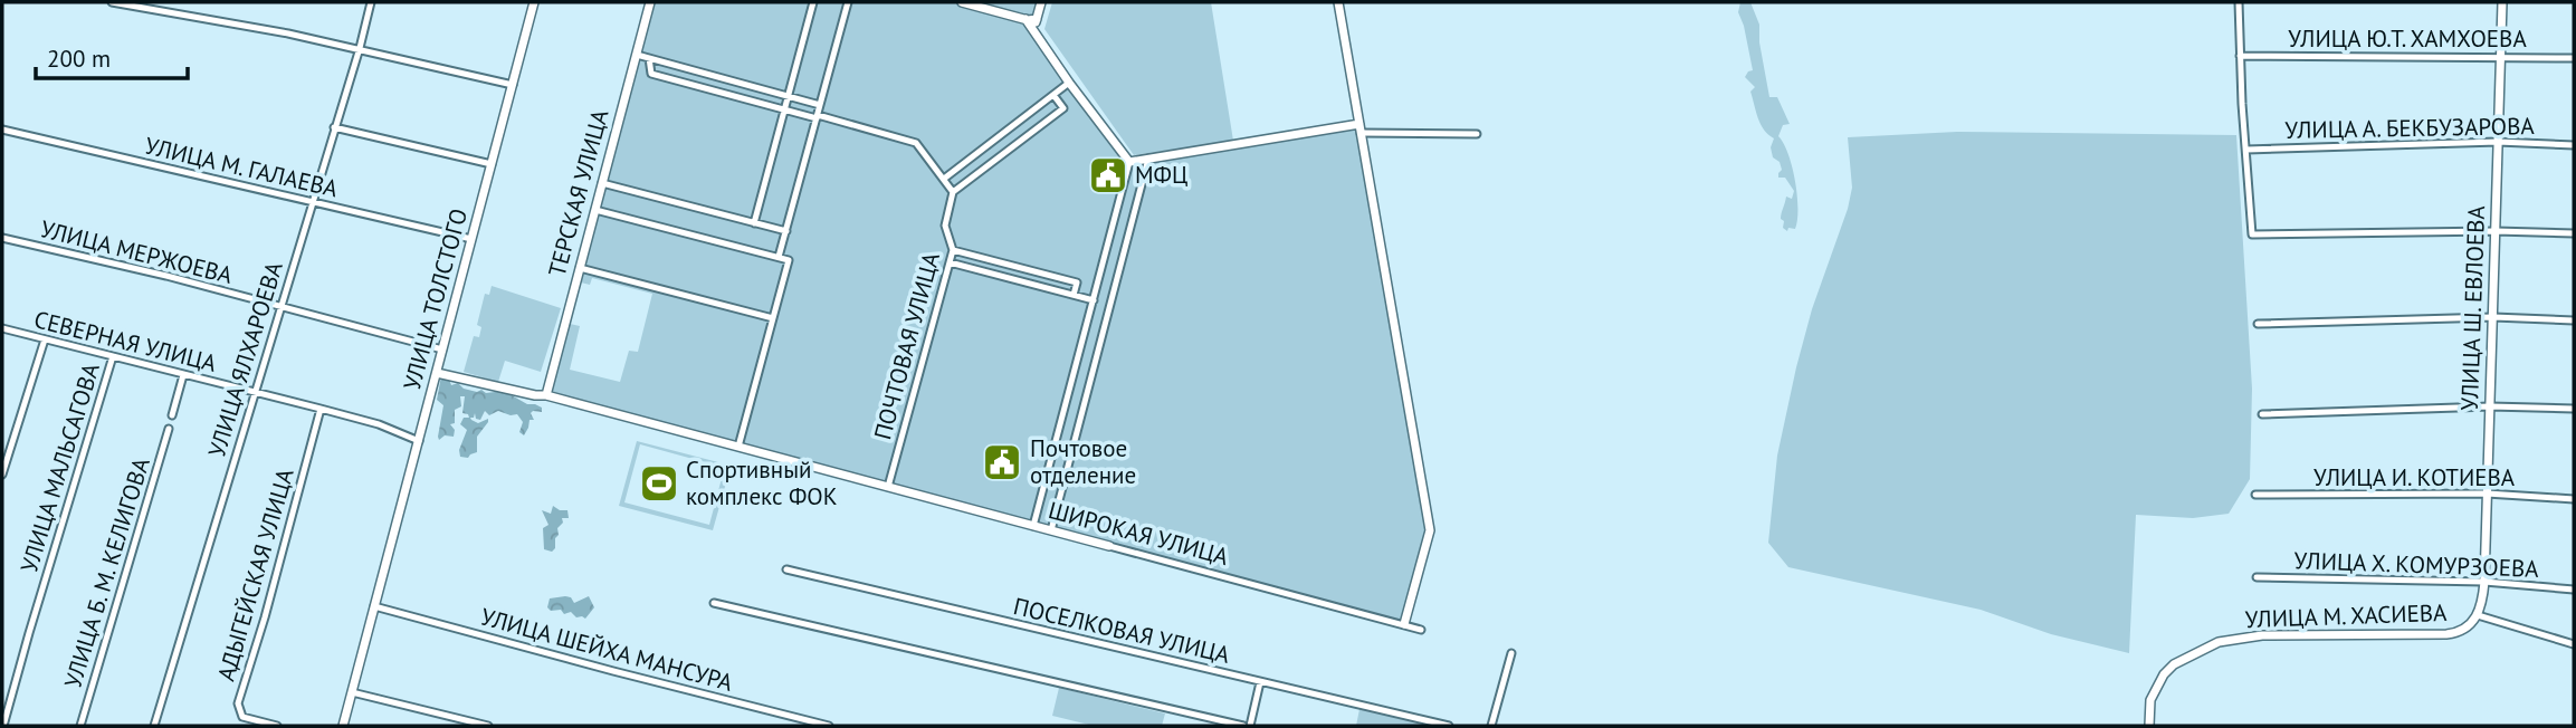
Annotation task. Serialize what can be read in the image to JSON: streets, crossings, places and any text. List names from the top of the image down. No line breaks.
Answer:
{"streets":{"street":["УЛИЦА Ю.Т. ХАМХОЕВА","УЛИЦА А. БЕКБУЗАРОВА","УЛИЦА М. ГАЛАЕВА","ТЕРСКАЯ УЛИЦА","УЛИЦА МЕРЖОЕВА","УЛИЦА ТОЛСТОГО","УЛИЦА Ш. ЕВЛОЕВА","СЕВЕРНАЯ УЛИЦА","ПОЧТОВАЯ УЛИЦА","УЛИЦА ЯЛХАРОЕВА","УЛИЦА МАЛЬСАГОВА","УЛИЦА И. КОТИЕВА","ШИРОКАЯ УЛИЦА","УЛИЦА Х. КОМУРЗОЕВА","УЛИЦА Б. М. КЕЛИГОВА","АДЫГЕЙСКАЯ УЛИЦА","УЛИЦА М. ХАСИЕВА","ПОСЕЛКОВАЯ УЛИЦА","УЛИЦА ШЕЙХА МАНСУРА"]},"crossings":[["УЛИЦА Ю.Т. ХАМХОЕВА","УЛИЦА Ш. ЕВЛОЕВА"],["УЛИЦА А. БЕКБУЗАРОВА","УЛИЦА Ш. ЕВЛОЕВА"],["УЛИЦА М. ГАЛАЕВА","УЛИЦА ТОЛСТОГО"],["УЛИЦА М. ГАЛАЕВА","УЛИЦА ЯЛХАРОЕВА"],["ТЕРСКАЯ УЛИЦА","ШИРОКАЯ УЛИЦА"],["УЛИЦА МЕРЖОЕВА","УЛИЦА ТОЛСТОГО"],["УЛИЦА МЕРЖОЕВА","УЛИЦА ЯЛХАРОЕВА"],["УЛИЦА ТОЛСТОГО","СЕВЕРНАЯ УЛИЦА"],["УЛИЦА ТОЛСТОГО","ШИРОКАЯ УЛИЦА"],["УЛИЦА ТОЛСТОГО","УЛИЦА ШЕЙХА МАНСУРА"],["УЛИЦА Ш. ЕВЛОЕВА","УЛИЦА И. КОТИЕВА"],["УЛИЦА Ш. ЕВЛОЕВА","УЛИЦА Х. КОМУРЗОЕВА"],["УЛИЦА Ш. ЕВЛОЕВА","УЛИЦА М. ХАСИЕВА"],["СЕВЕРНАЯ УЛИЦА","УЛИЦА ЯЛХАРОЕВА"],["СЕВЕРНАЯ УЛИЦА","УЛИЦА МАЛЬСАГОВА"],["СЕВЕРНАЯ УЛИЦА","АДЫГЕЙСКАЯ УЛИЦА"],["ПОЧТОВАЯ УЛИЦА","ШИРОКАЯ УЛИЦА"]],"places":{"public building":["МФЦ","Почтовое отделение"],"sports":["Спортивный комплекс ФОК"]},"scale_bar":"200 m"}
